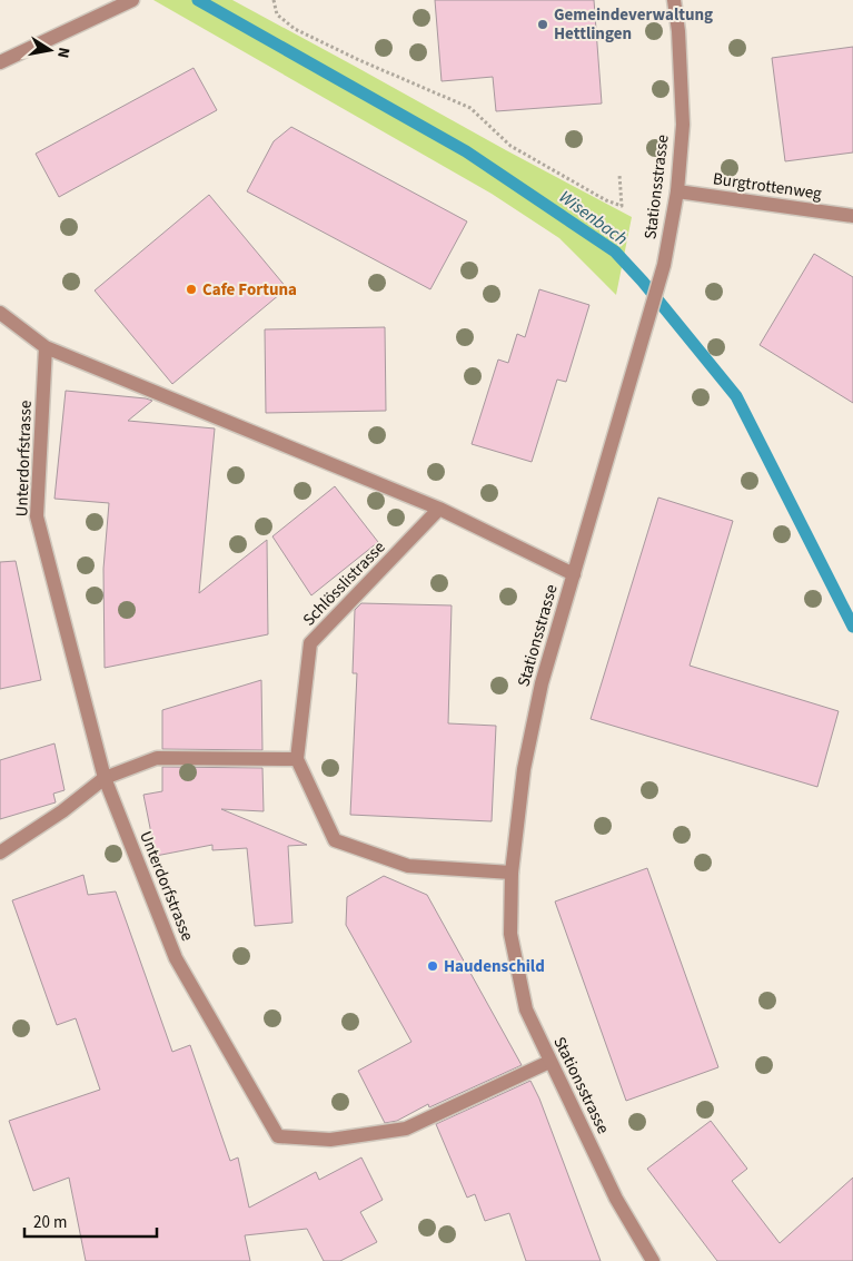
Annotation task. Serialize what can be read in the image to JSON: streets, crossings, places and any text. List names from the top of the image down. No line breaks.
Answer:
{"streets":{"street":["Burgtrottenweg","Stationsstrasse","Unterdorfstrasse","Schlösslistrasse"]},"crossings":[["Burgtrottenweg","Stationsstrasse"],["Stationsstrasse","Unterdorfstrasse"]],"water":["Wisenbach"],"places":["Gemeindeverwaltung Hettlingen","Cafe Fortuna","Haudenschild"],"scale_bar":"20 m","north":"right"}
